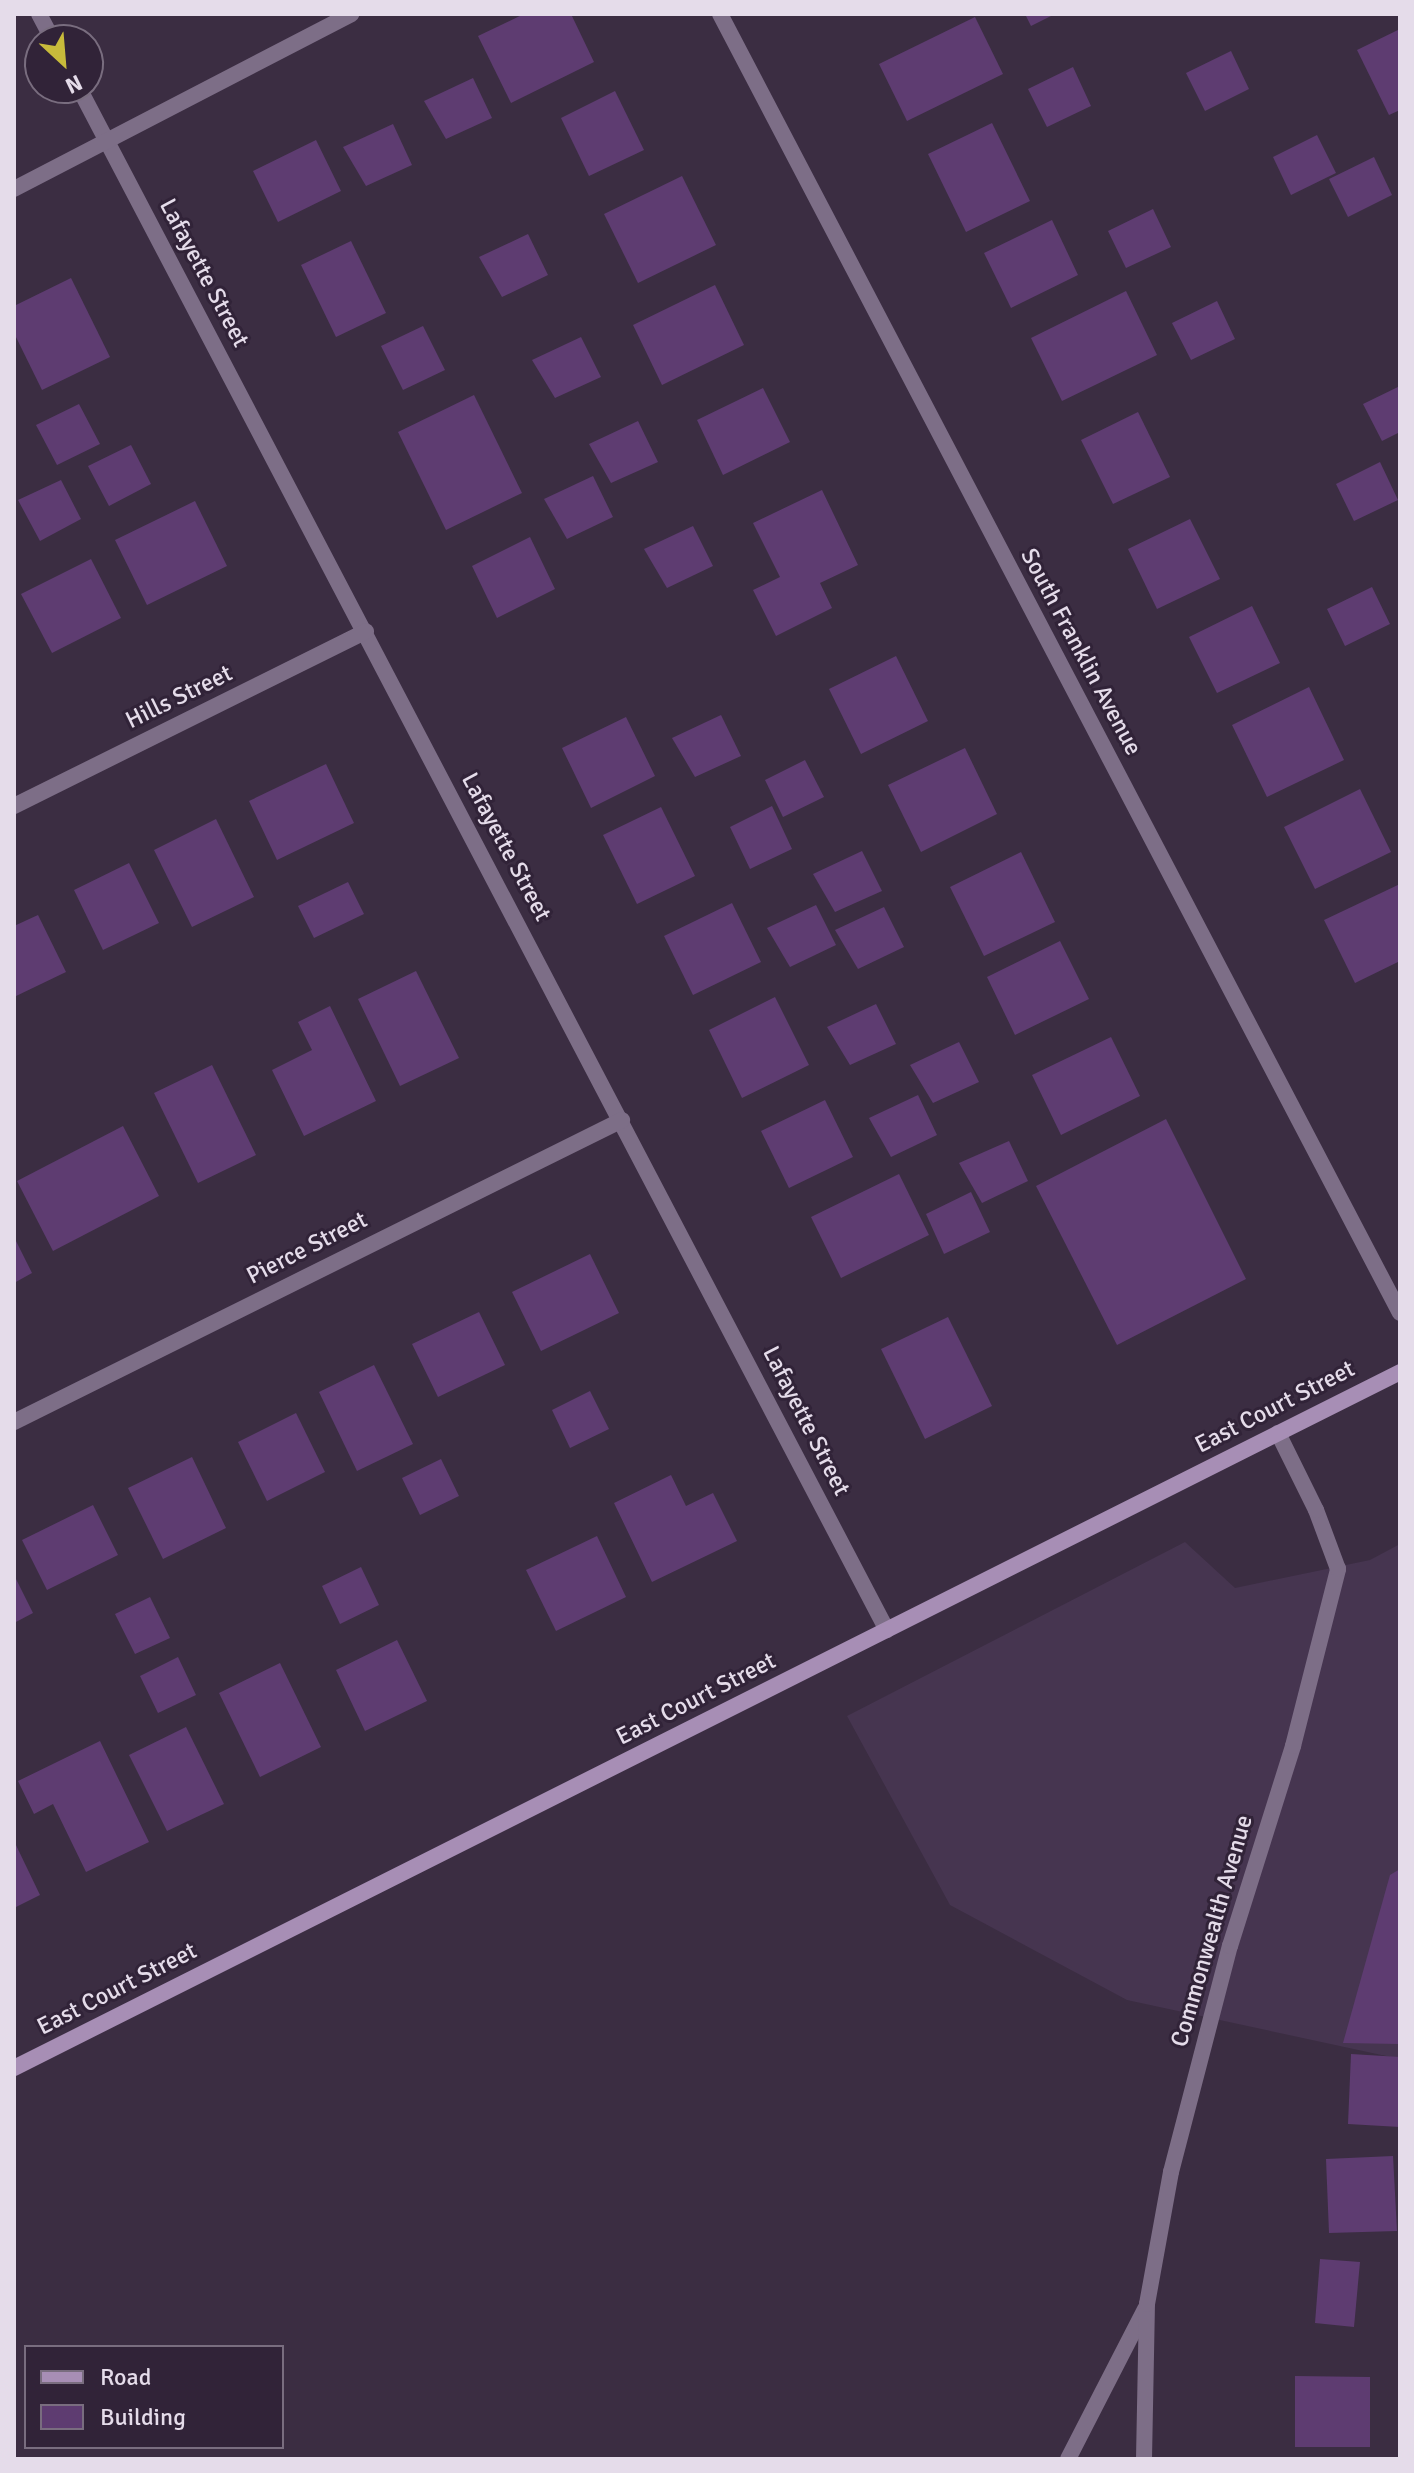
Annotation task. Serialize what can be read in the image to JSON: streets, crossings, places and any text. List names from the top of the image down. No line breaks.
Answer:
{"streets":{"main road":["East Court Street"],"street":["Lafayette Street","South Franklin Avenue","Hills Street","Pierce Street","Commonwealth Avenue"]},"crossings":[["Lafayette Street","Hills Street"],["Lafayette Street","Pierce Street"],["Lafayette Street","East Court Street"],["East Court Street","Commonwealth Avenue"]],"legend":["Road","Building"],"north":"bottom right"}
